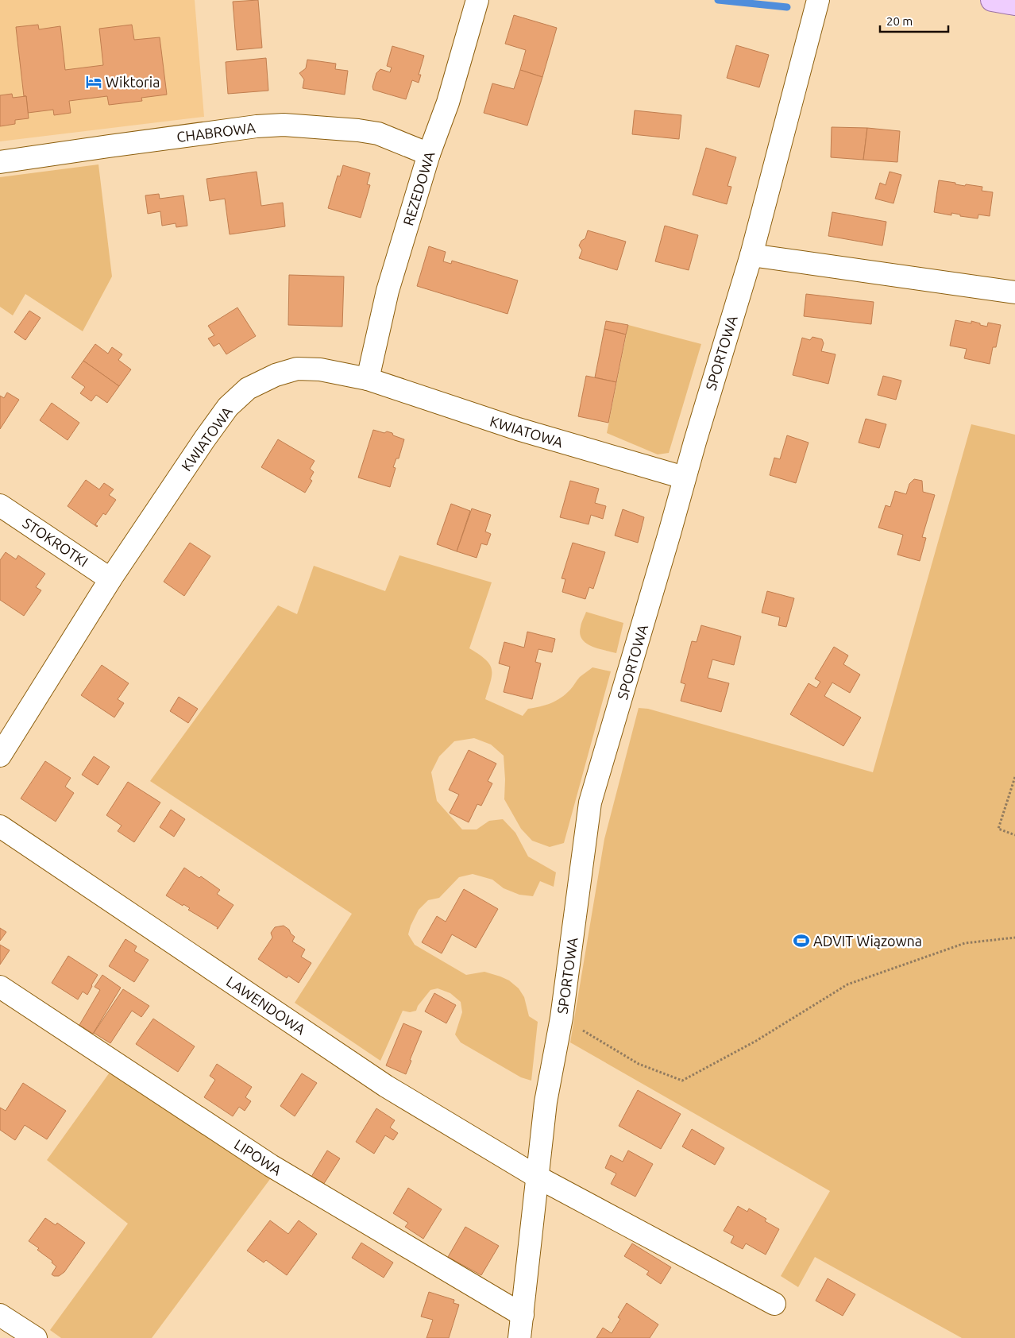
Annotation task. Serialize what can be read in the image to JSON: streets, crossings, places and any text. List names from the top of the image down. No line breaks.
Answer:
{"streets":{"street":["CHABROWA","REZEDOWA","SPORTOWA","KWIATOWA","STOKROTKI","LAWENDOWA","LIPOWA"]},"crossings":[["CHABROWA","REZEDOWA"],["REZEDOWA","KWIATOWA"],["SPORTOWA","KWIATOWA"],["SPORTOWA","LAWENDOWA"],["SPORTOWA","LIPOWA"],["KWIATOWA","STOKROTKI"]],"places":{"hotel":["Wiktoria"],"sports":["ADVIT Wiązowna"]},"scale_bar":"20 m"}
